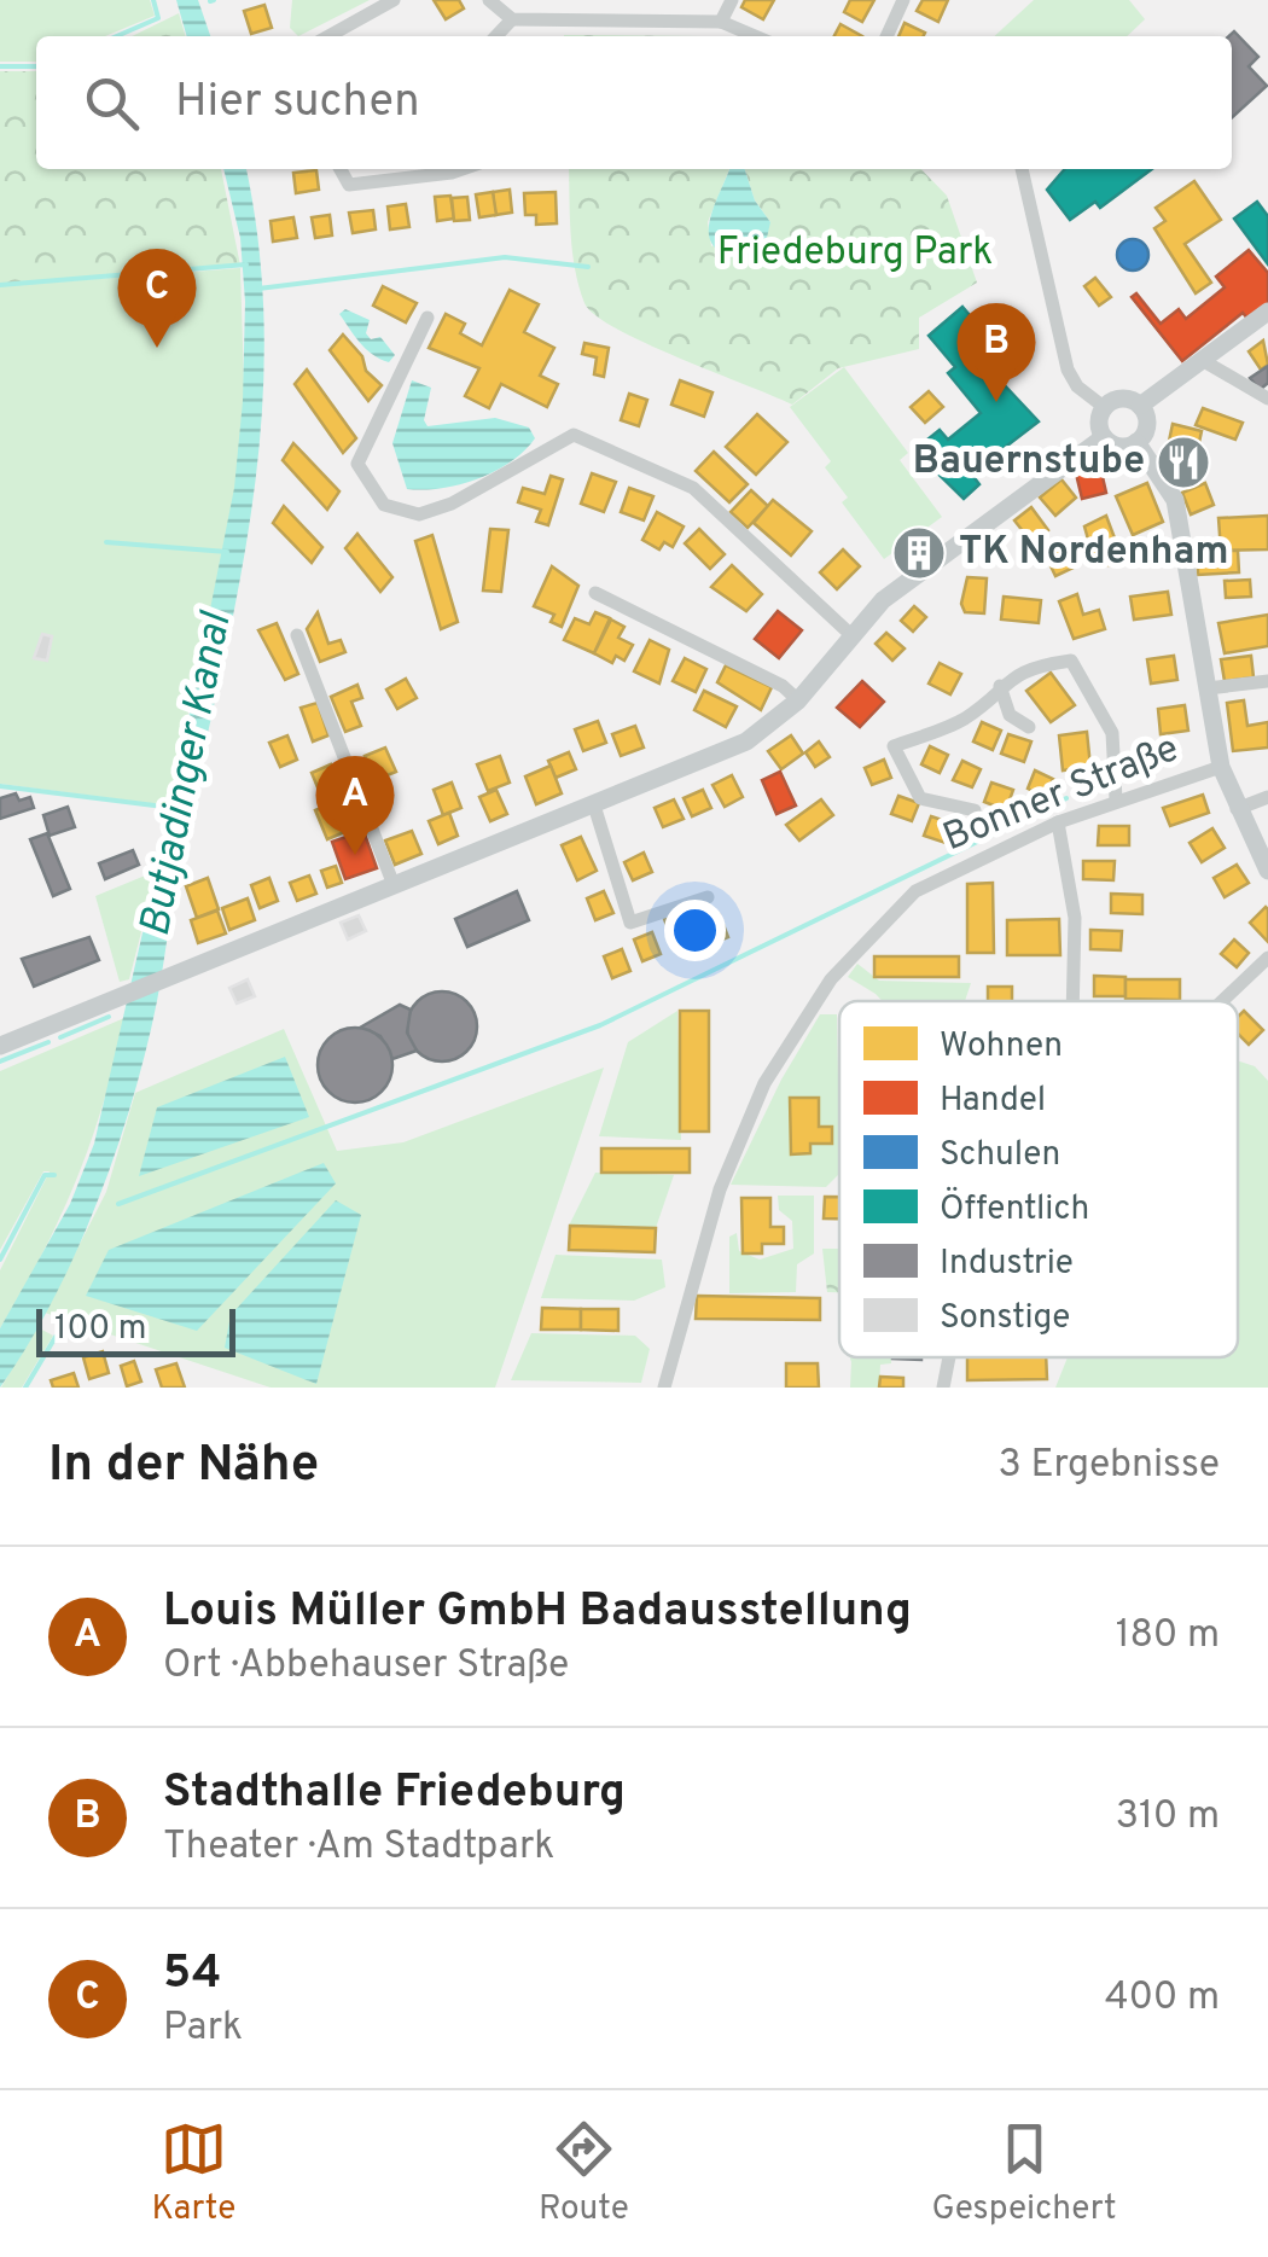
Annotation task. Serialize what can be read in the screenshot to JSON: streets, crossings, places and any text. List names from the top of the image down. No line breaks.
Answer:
{"streets":{"street":["Bonner Straße"]},"water":["Butjadinger Kanal"],"parks":["Friedeburg Park"],"places":{"restaurant":["Bauernstube"],"building":["TK Nordenham"]},"legend":["Wohnen","Handel","Schulen","Öffentlich","Industrie","Sonstige"],"scale_bar":"100 m","page":{"search":"Hier suchen","pins":["C","B","A"],"scale":"100 m","heading":["In der Nähe","3 Ergebnisse"],"list":[{"mark":"A","name":"Louis Müller GmbH Badausstellung","note":"Ort · Abbehauser Straße","value":"180 m"},{"mark":"B","name":"Stadthalle Friedeburg","note":"Theater · Am Stadtpark","value":"310 m"},{"mark":"C","name":"54","note":"Park","value":"400 m"}],"nav":["Karte","Route","Gespeichert"]}}
